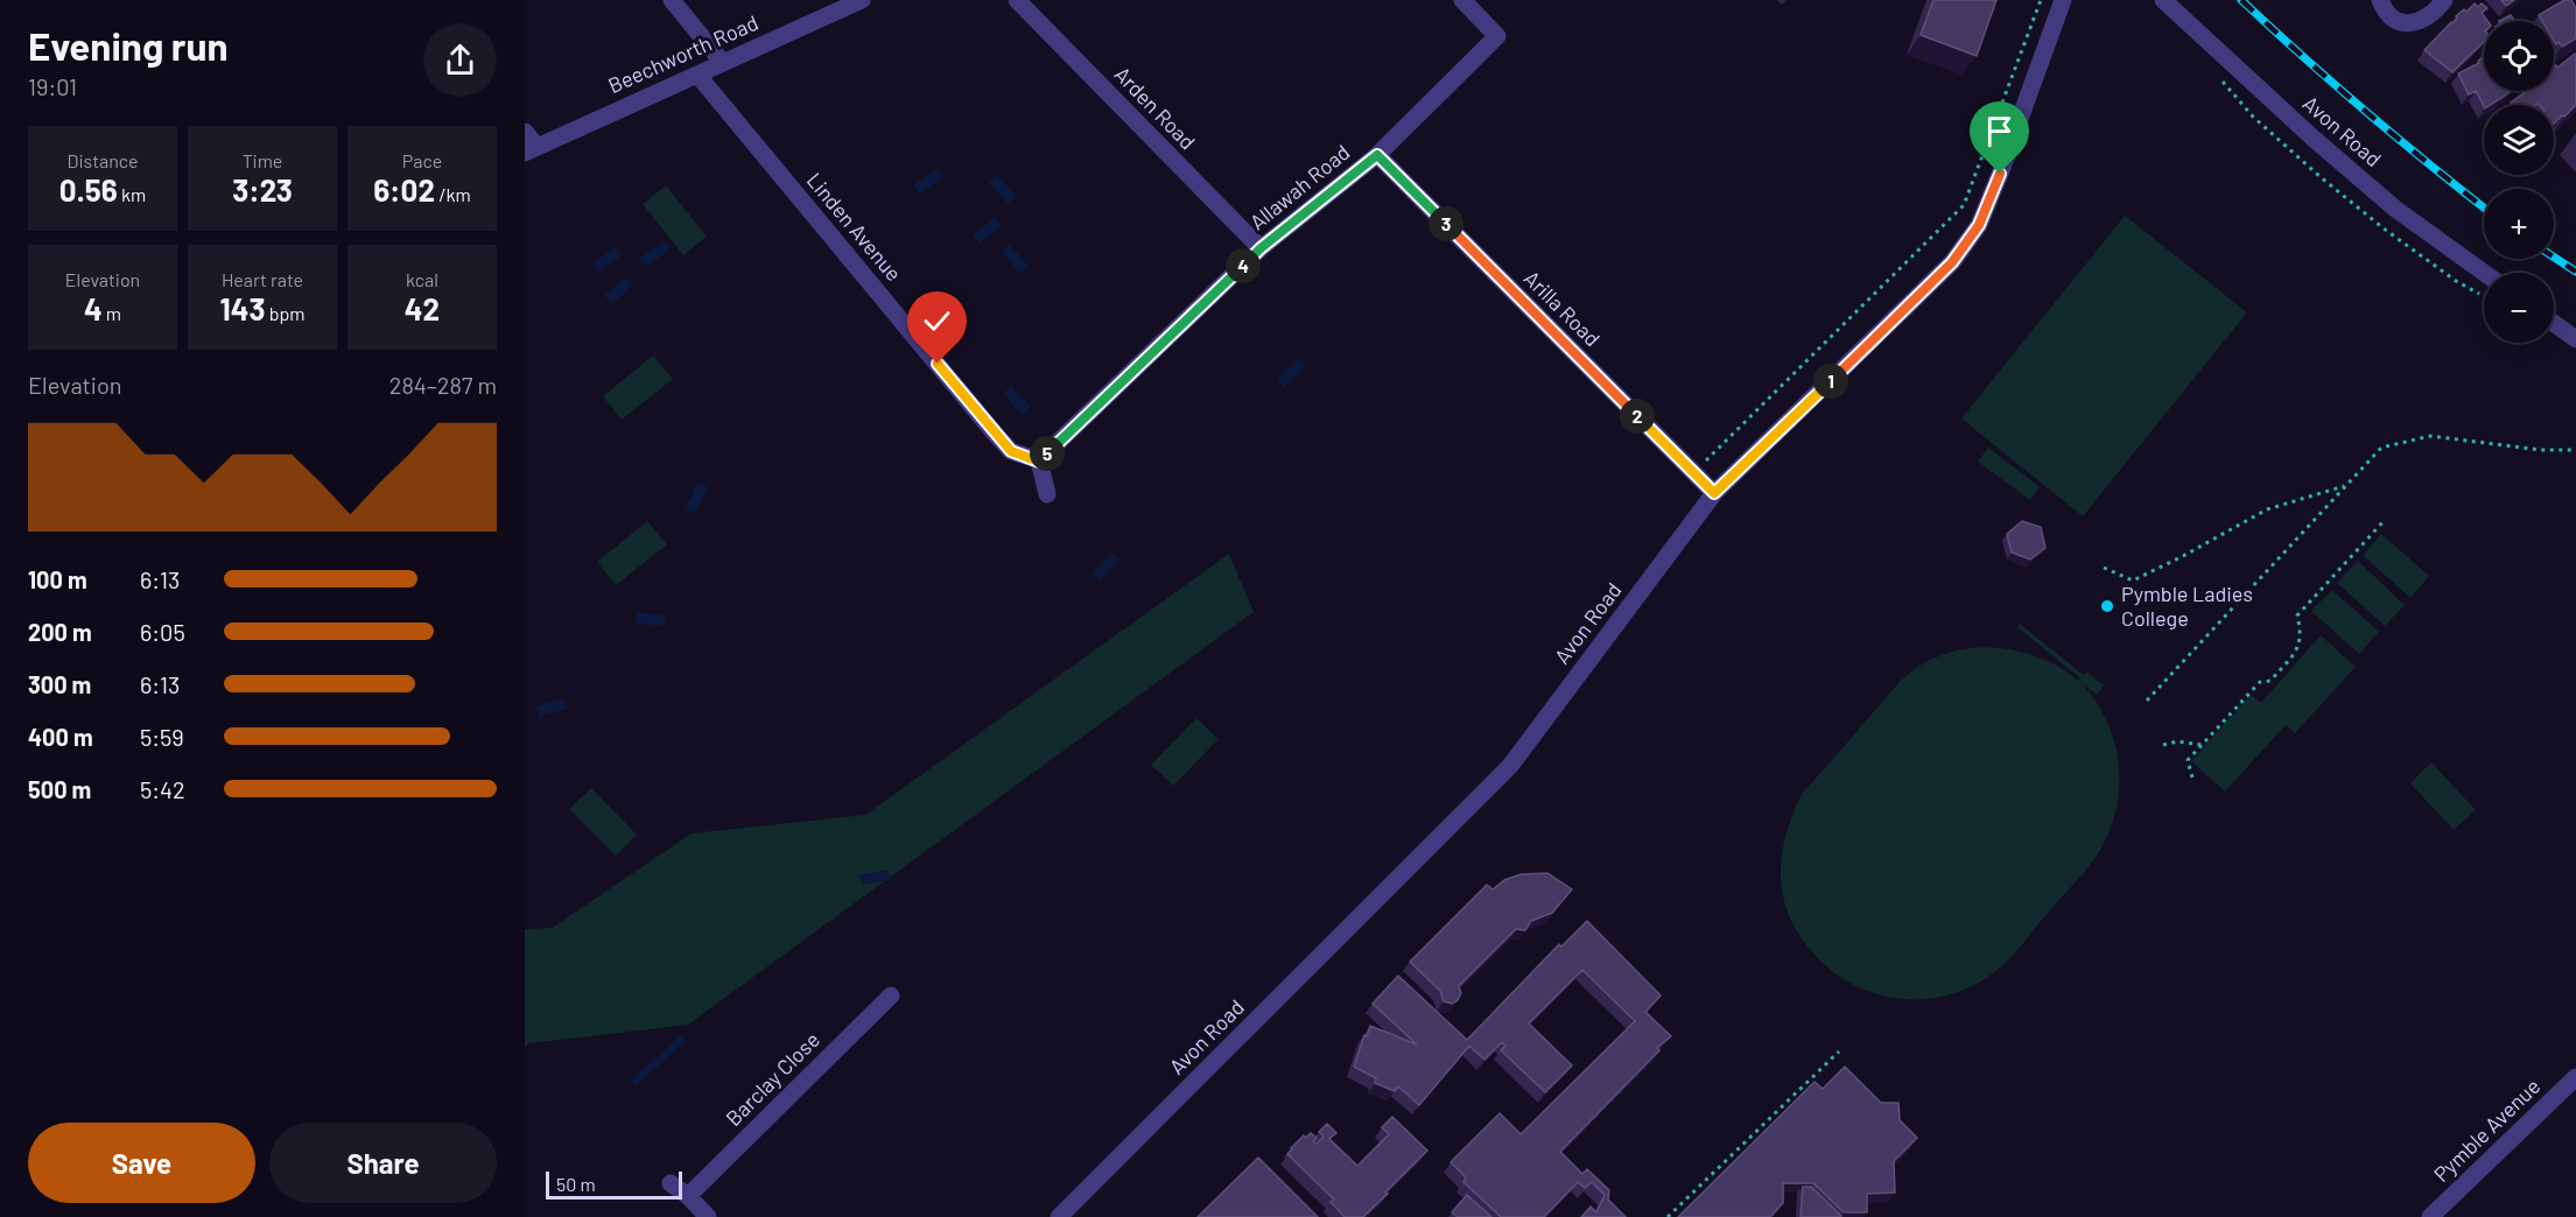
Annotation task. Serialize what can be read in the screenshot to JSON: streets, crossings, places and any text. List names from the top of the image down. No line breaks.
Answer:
{"streets":{"street":["Beechworth Road","Arden Road","Avon Road","Allawah Road","Linden Avenue","Arilla Road","Barclay Close","Pymble Avenue"]},"crossings":[["Beechworth Road","Linden Avenue"],["Arden Road","Allawah Road"],["Avon Road","Arilla Road"],["Allawah Road","Linden Avenue"],["Allawah Road","Arilla Road"]],"places":["Pymble Ladies College"],"scale_bar":"50 m","page":{"heading":["Evening run","19:01"],"map_buttons":["+","−"],"stats":[["Distance","0.56 km"],["Time","3:23"],["Pace","6:02 /km"],["Elevation","4 m"],["Heart rate","143 bpm"],["kcal","42"]],"pins":["3","4","1","2","5"],"chart":["Elevation","284–287 m"],"list":[{"name":"100 m","note":"6:13"},{"name":"200 m","note":"6:05"},{"name":"300 m","note":"6:13"},{"name":"400 m","note":"5:59"},{"name":"500 m","note":"5:42"}],"buttons":["Save","Share"],"scale":"50 m"}}
